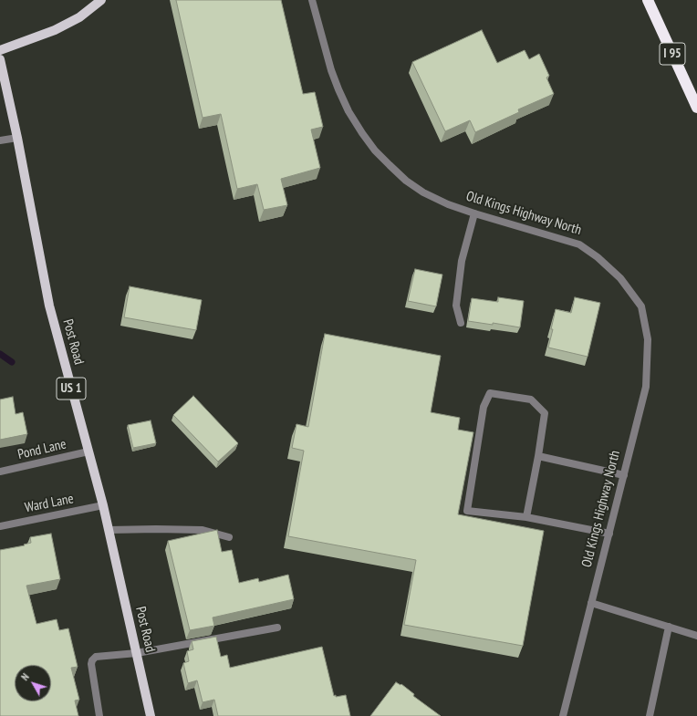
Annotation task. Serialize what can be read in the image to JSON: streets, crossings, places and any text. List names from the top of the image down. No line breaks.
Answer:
{"streets":{"highway":["I 95"],"main road":["Post Road","US 1"],"street":["Old Kings Highway North","Pond Lane","Ward Lane"]},"crossings":[["Post Road","Pond Lane"],["Post Road","Ward Lane"]],"north":"top left"}
